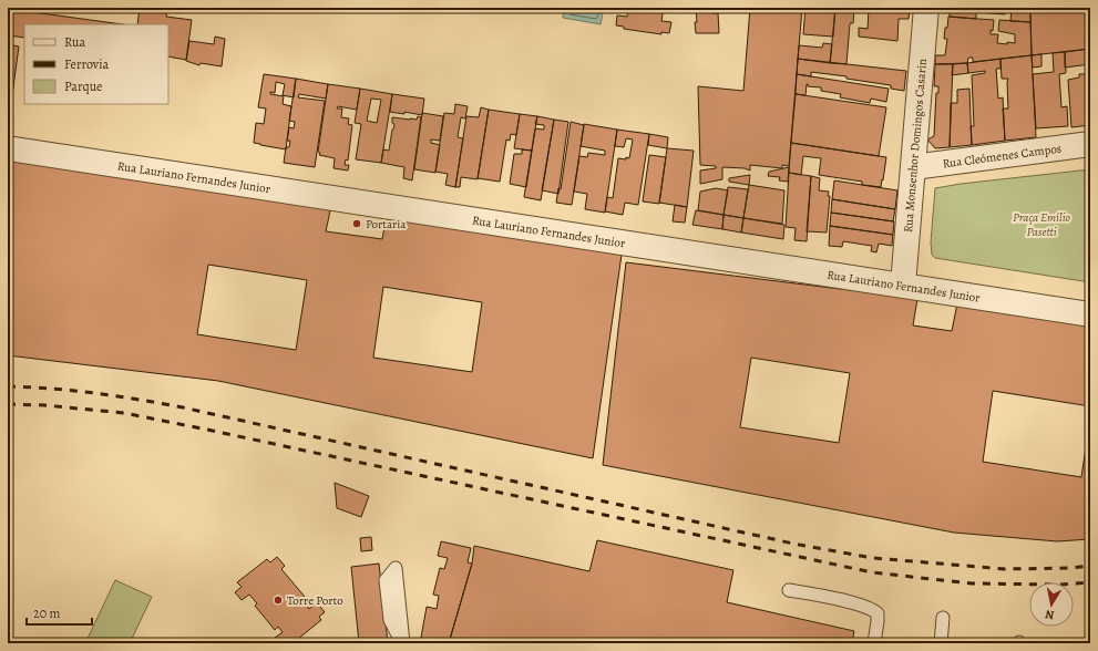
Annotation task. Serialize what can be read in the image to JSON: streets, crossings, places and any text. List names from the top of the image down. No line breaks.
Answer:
{"streets":{"street":["Rua Monsenhor Domingos Casarin","Rua Cleómenes Campos","Rua Lauriano Fernandes Junior"]},"crossings":[["Rua Monsenhor Domingos Casarin","Rua Cleómenes Campos"],["Rua Monsenhor Domingos Casarin","Rua Lauriano Fernandes Junior"]],"parks":["Praça Emílio Pasetti"],"places":["Portaria","Torre Porto"],"legend":["Rua","Ferrovia","Parque"],"scale_bar":"20 m","north":"bottom"}
